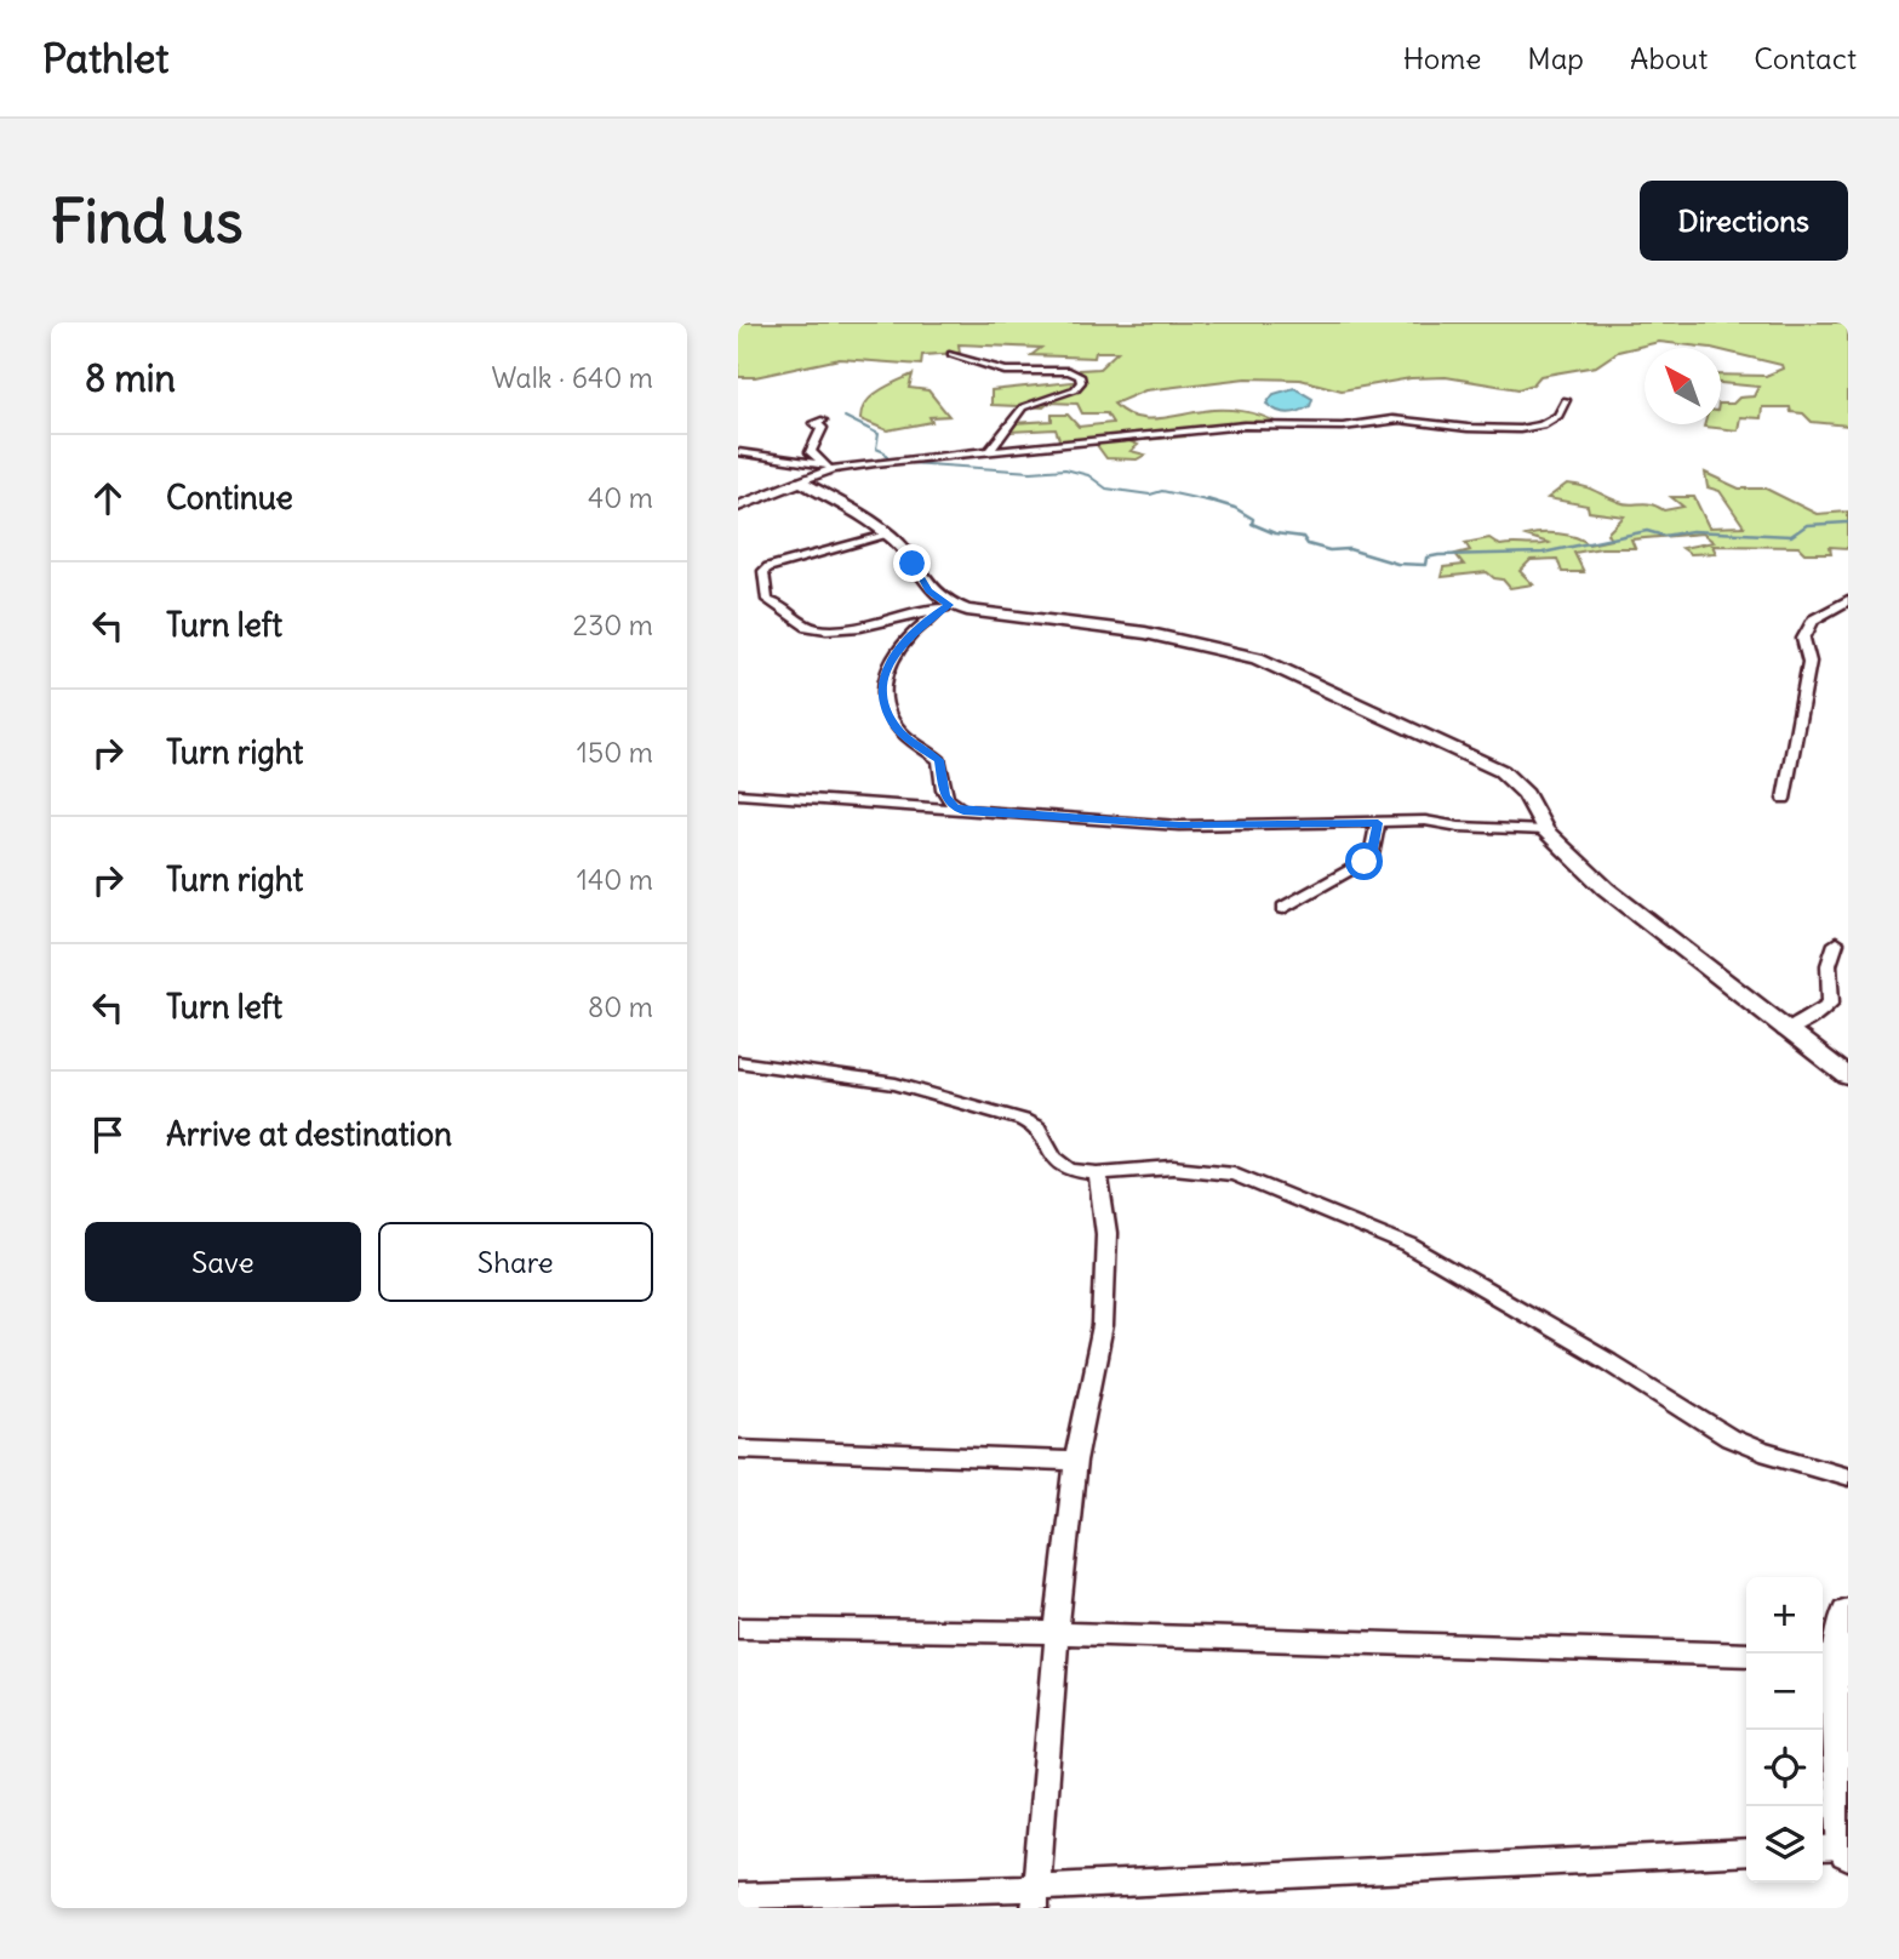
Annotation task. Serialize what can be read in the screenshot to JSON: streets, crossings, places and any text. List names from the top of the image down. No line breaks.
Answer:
{"north":"top left","page":{"header":"Pathlet","nav":["Home","Map","About","Contact"],"buttons":["Directions",["Save","Share"]],"title":"Find us","heading":["8 min","Walk · 640 m"],"list":[["Continue","40 m"],["Turn left","230 m"],["Turn right","150 m"],["Turn right","140 m"],["Turn left","80 m"],"Arrive at destination"],"map_buttons":["+","−"]}}
